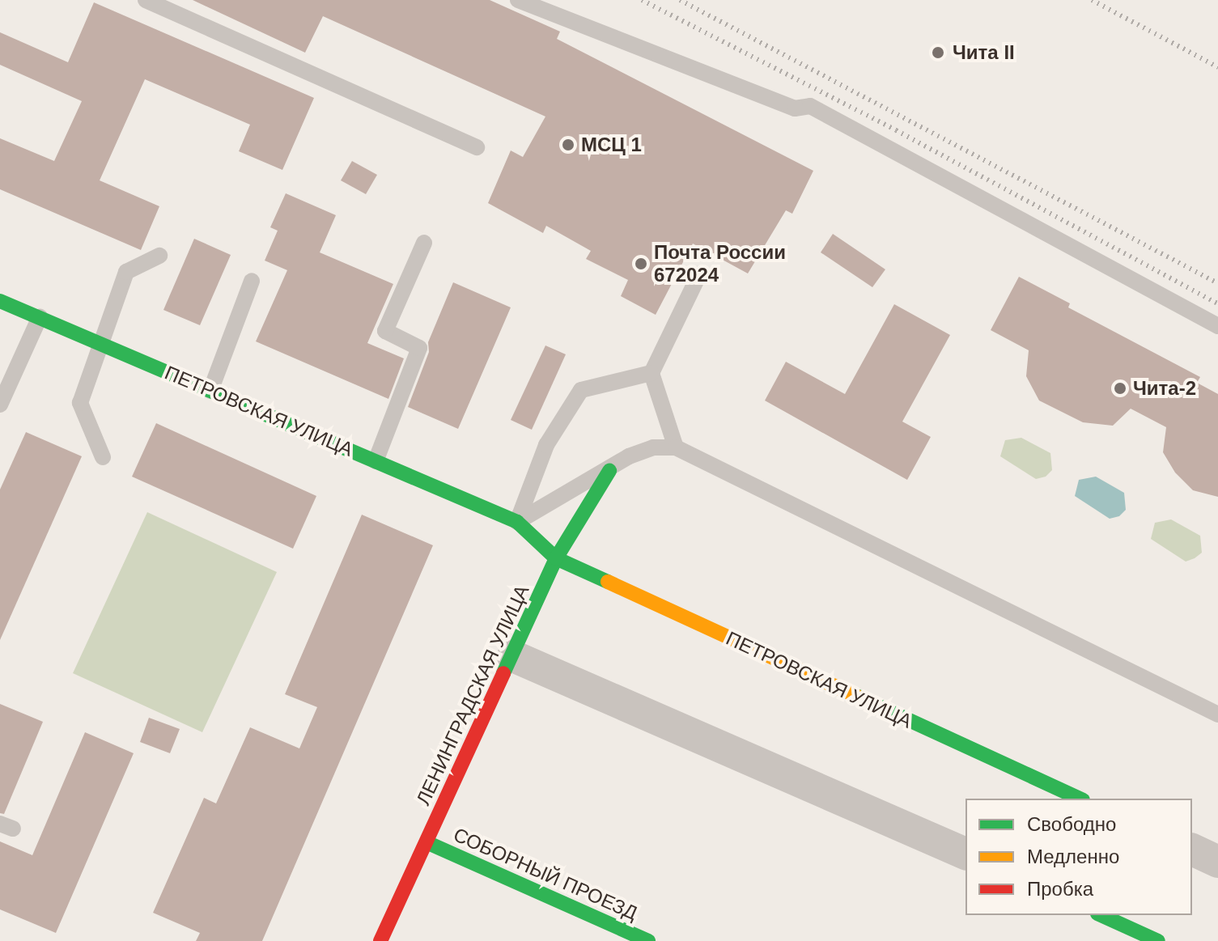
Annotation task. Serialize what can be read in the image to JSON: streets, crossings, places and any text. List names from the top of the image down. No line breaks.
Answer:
{"streets":{"street":["ПЕТРОВСКАЯ УЛИЦА","ЛЕНИНГРАДСКАЯ УЛИЦА","СОБОРНЫЙ ПРОЕЗД"]},"crossings":[["ПЕТРОВСКАЯ УЛИЦА","ЛЕНИНГРАДСКАЯ УЛИЦА"],["ЛЕНИНГРАДСКАЯ УЛИЦА","СОБОРНЫЙ ПРОЕЗД"]],"places":["Чита II","МСЦ 1","Почта России 672024","Чита-2"],"legend":["Свободно","Медленно","Пробка"]}
